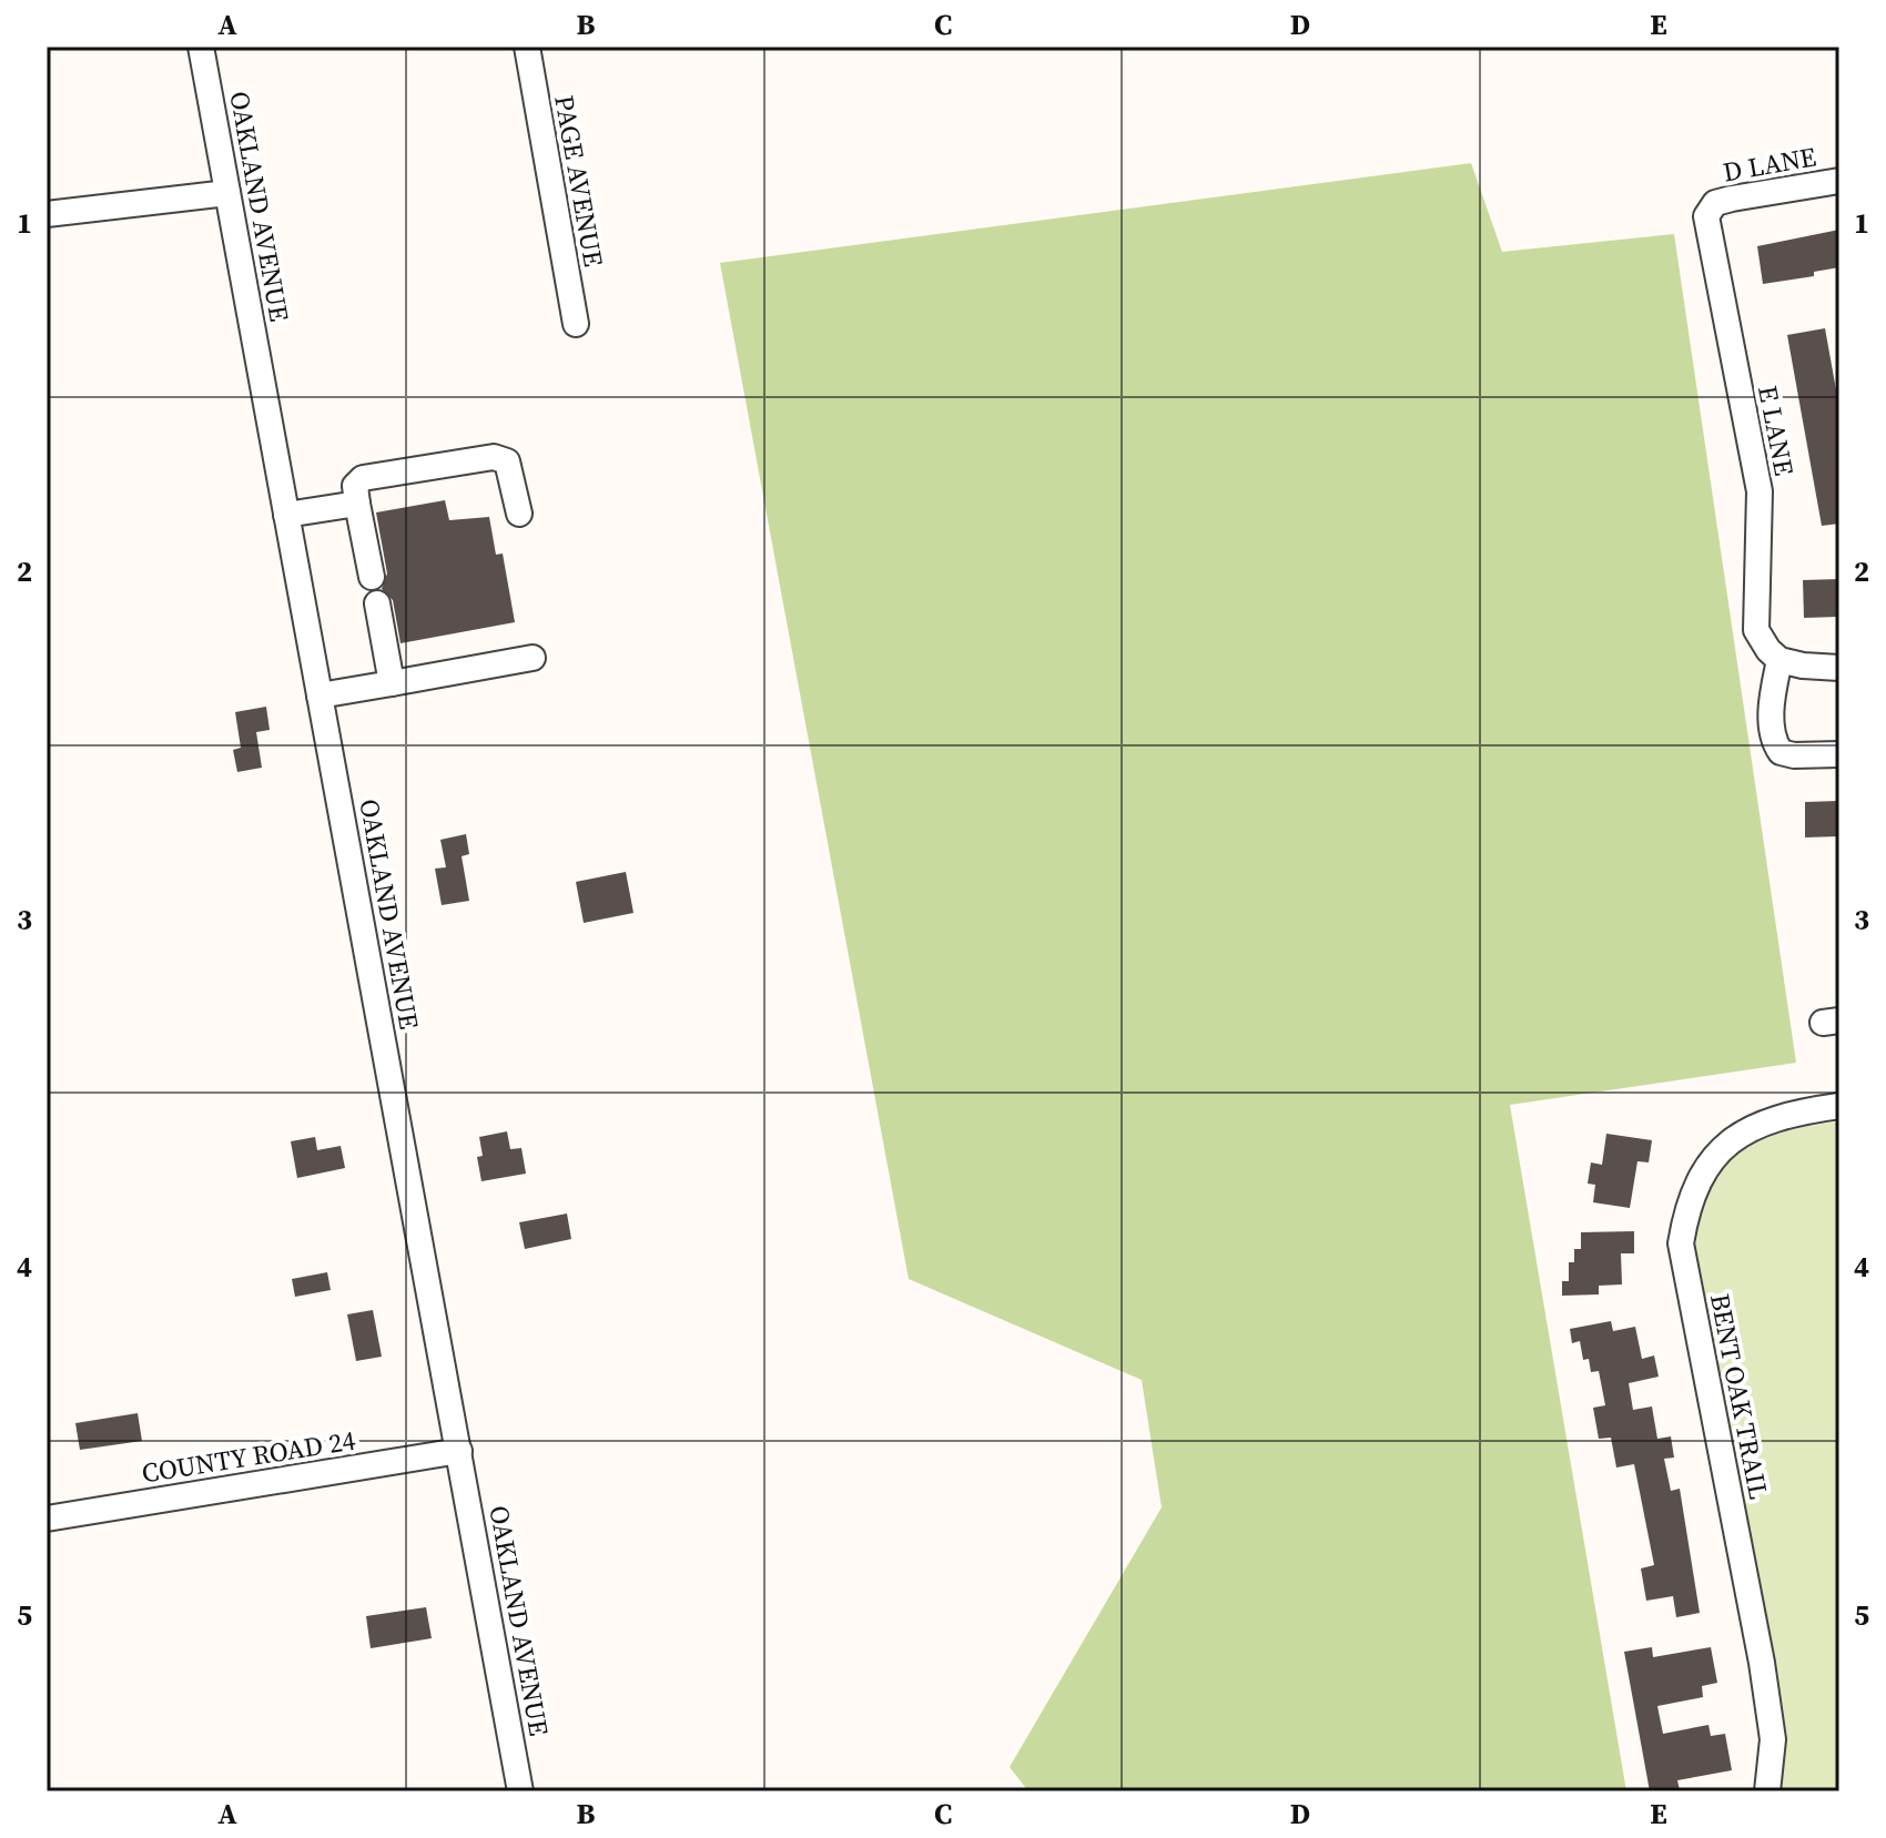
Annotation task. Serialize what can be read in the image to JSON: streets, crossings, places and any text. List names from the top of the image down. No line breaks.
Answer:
{"streets":{"street":["D LANE","PAGE AVENUE","OAKLAND AVENUE","E LANE","BENT OAK TRAIL","COUNTY ROAD 24"]},"crossings":[["D LANE","E LANE"],["OAKLAND AVENUE","COUNTY ROAD 24"]],"grid":{"columns":["A","B","C","D","E"],"rows":["1","2","3","4","5"]}}
